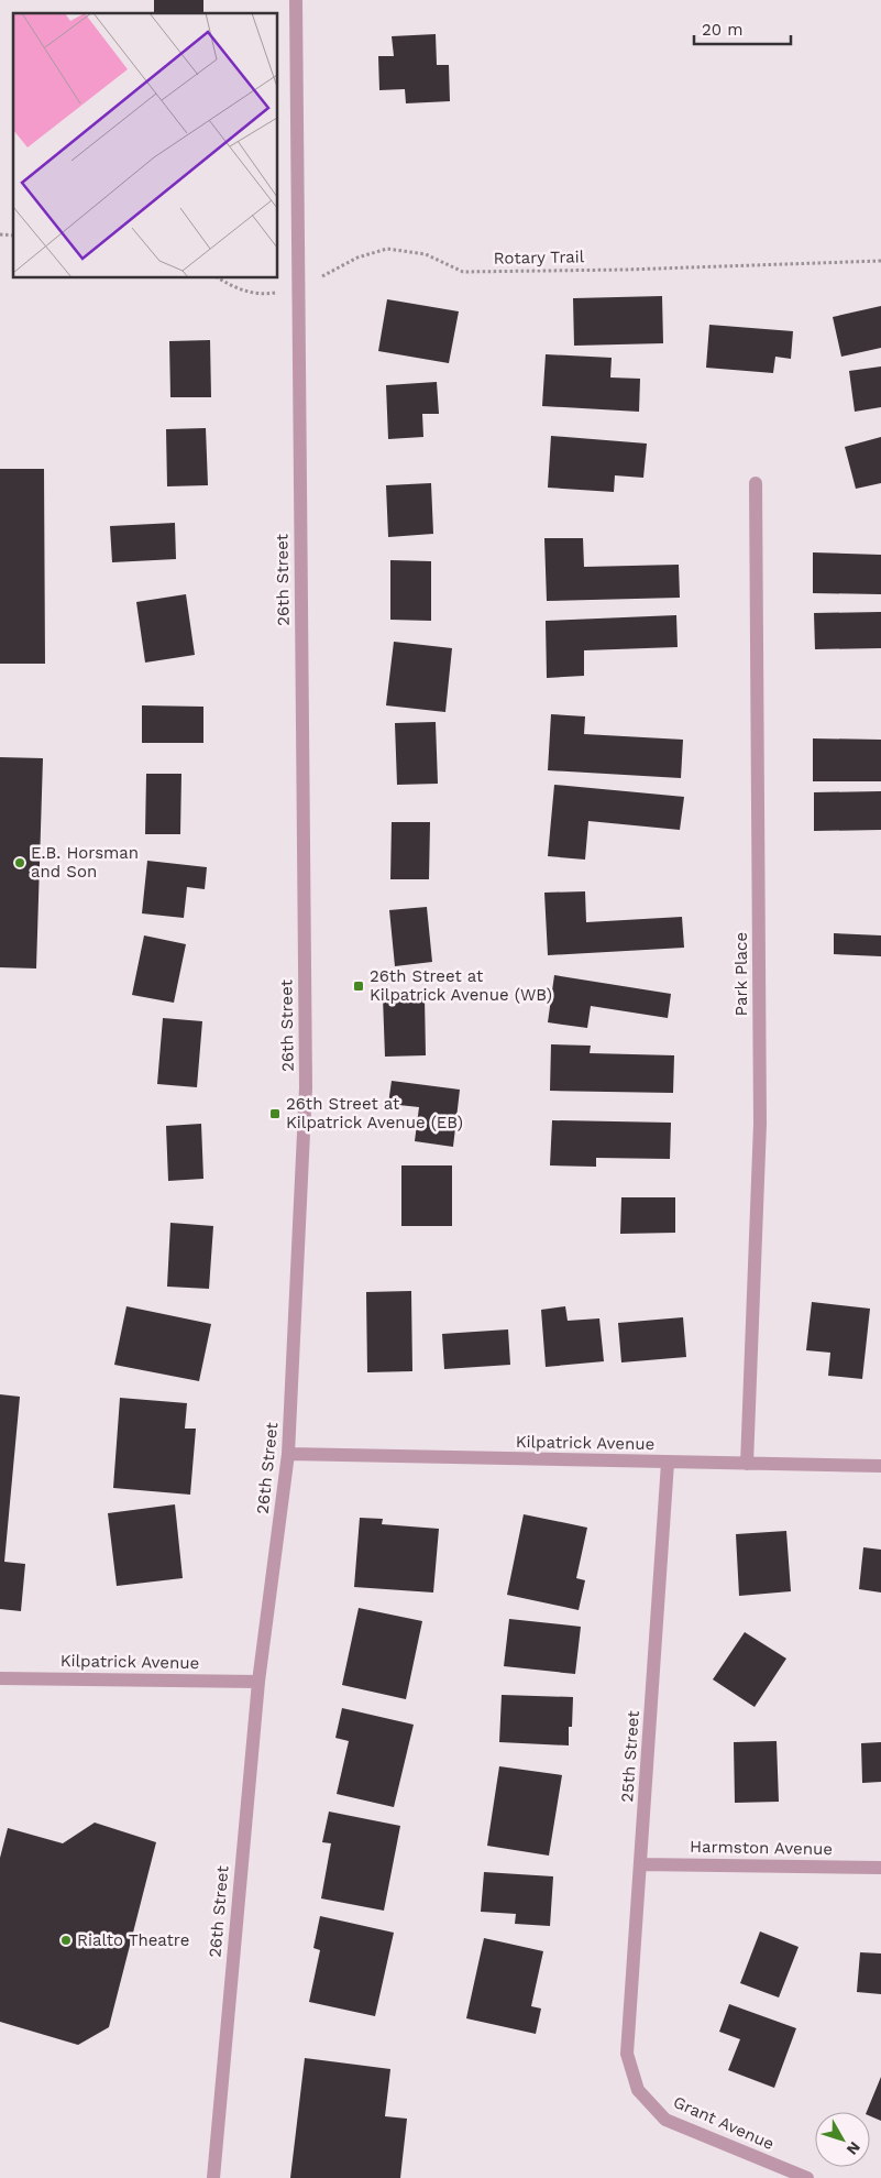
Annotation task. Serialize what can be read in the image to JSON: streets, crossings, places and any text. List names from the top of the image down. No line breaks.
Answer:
{"streets":{"street":["26th Street","Park Place","Kilpatrick Avenue","25th Street","Harmston Avenue","Grant Avenue"],"path":["Rotary Trail"]},"crossings":[["Rotary Trail","26th Street"],["26th Street","Kilpatrick Avenue"],["Park Place","Kilpatrick Avenue"],["Kilpatrick Avenue","25th Street"],["25th Street","Harmston Avenue"],["25th Street","Grant Avenue"]],"places":{"other":["E.B. Horsman and Son","Rialto Theatre"],"transit":["26th Street at Kilpatrick Avenue (WB)","26th Street at Kilpatrick Avenue (EB)"]},"scale_bar":"20 m","north":"bottom right"}
